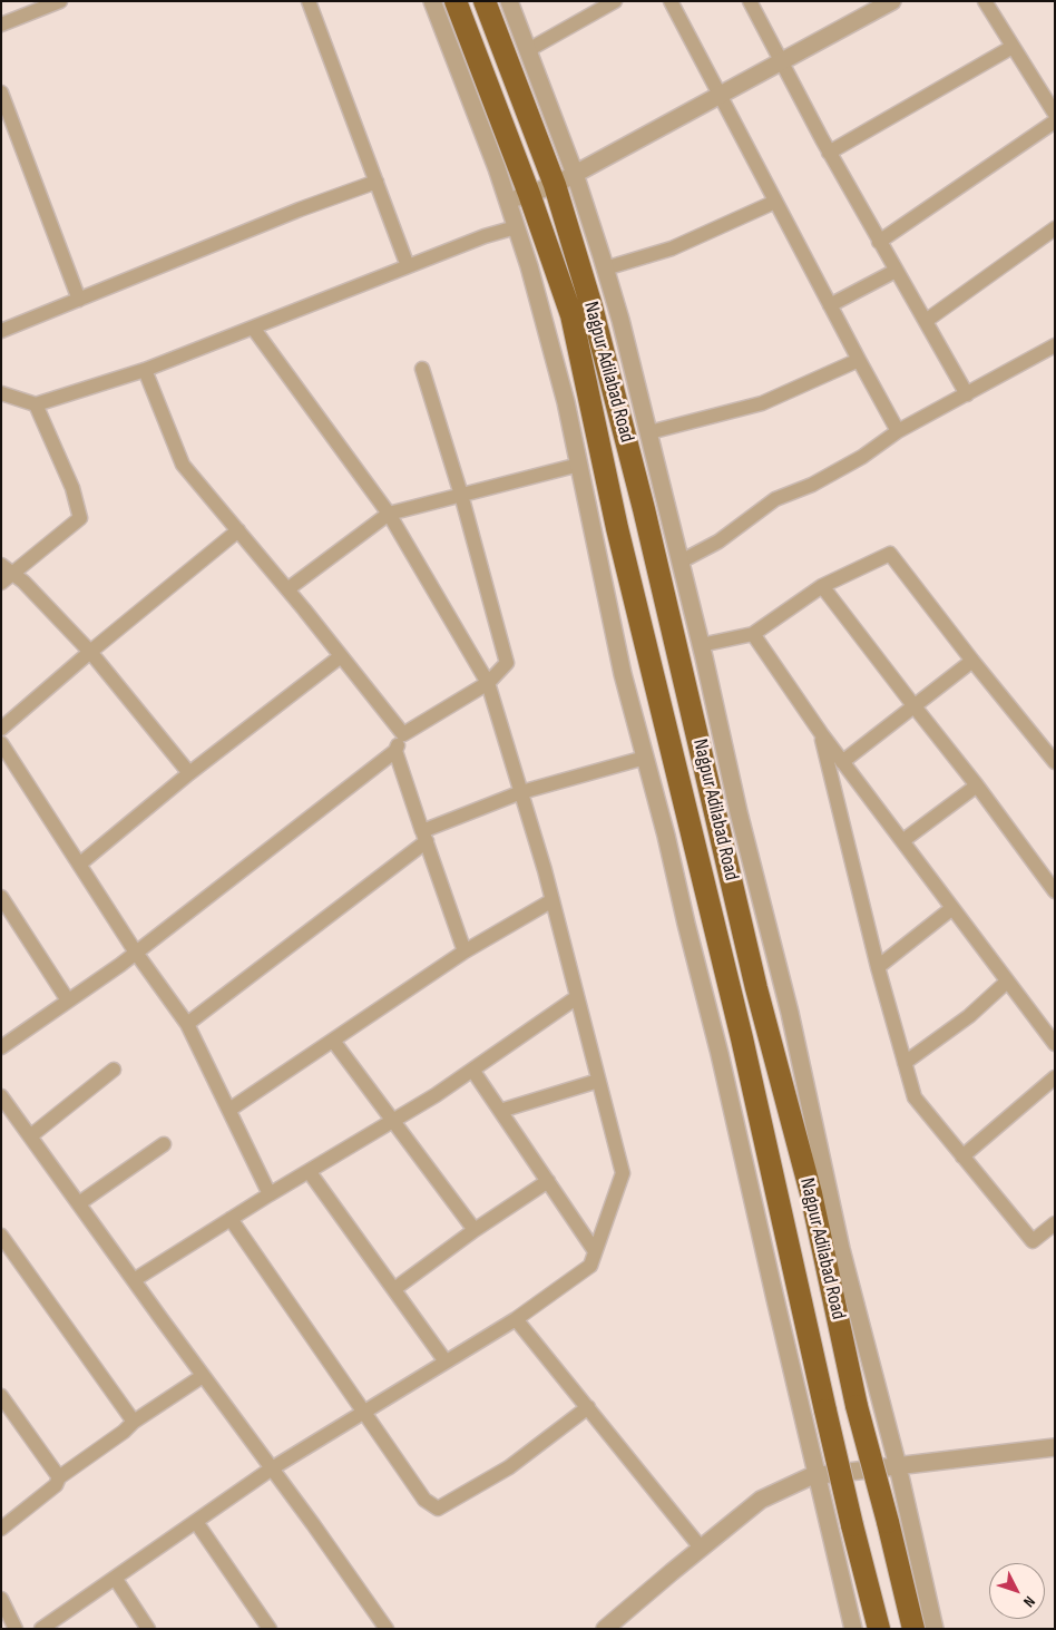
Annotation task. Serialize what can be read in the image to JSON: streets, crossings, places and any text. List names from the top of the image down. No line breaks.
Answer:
{"streets":{"highway":["Nagpur Adilabad Road"]},"north":"bottom right"}
